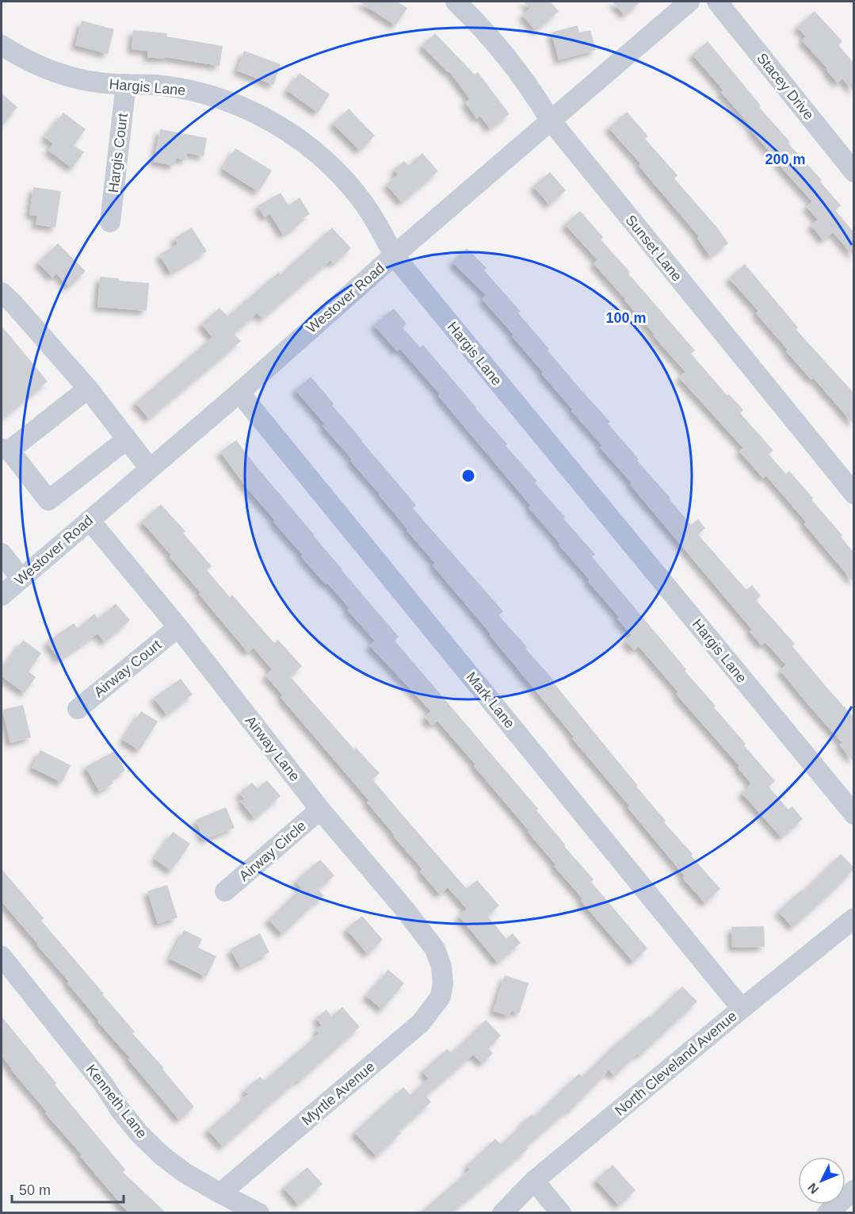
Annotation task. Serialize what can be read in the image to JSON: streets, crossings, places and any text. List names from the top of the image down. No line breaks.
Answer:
{"streets":{"street":["Stacey Drive","Hargis Lane","Hargis Court","Sunset Lane","Westover Road","Airway Court","Mark Lane","Airway Lane","Airway Circle","North Cleveland Avenue","Myrtle Avenue","Kenneth Lane"]},"crossings":[["Hargis Lane","Hargis Court"],["Hargis Lane","Westover Road"],["Sunset Lane","Westover Road"],["Westover Road","Mark Lane"],["Westover Road","Airway Lane"],["Airway Court","Airway Lane"],["Mark Lane","North Cleveland Avenue"],["Airway Lane","Airway Circle"],["Airway Lane","Myrtle Avenue"],["Myrtle Avenue","Kenneth Lane"]],"scale_bar":"50 m","north":"bottom left","rings":["200 m","100 m"]}
